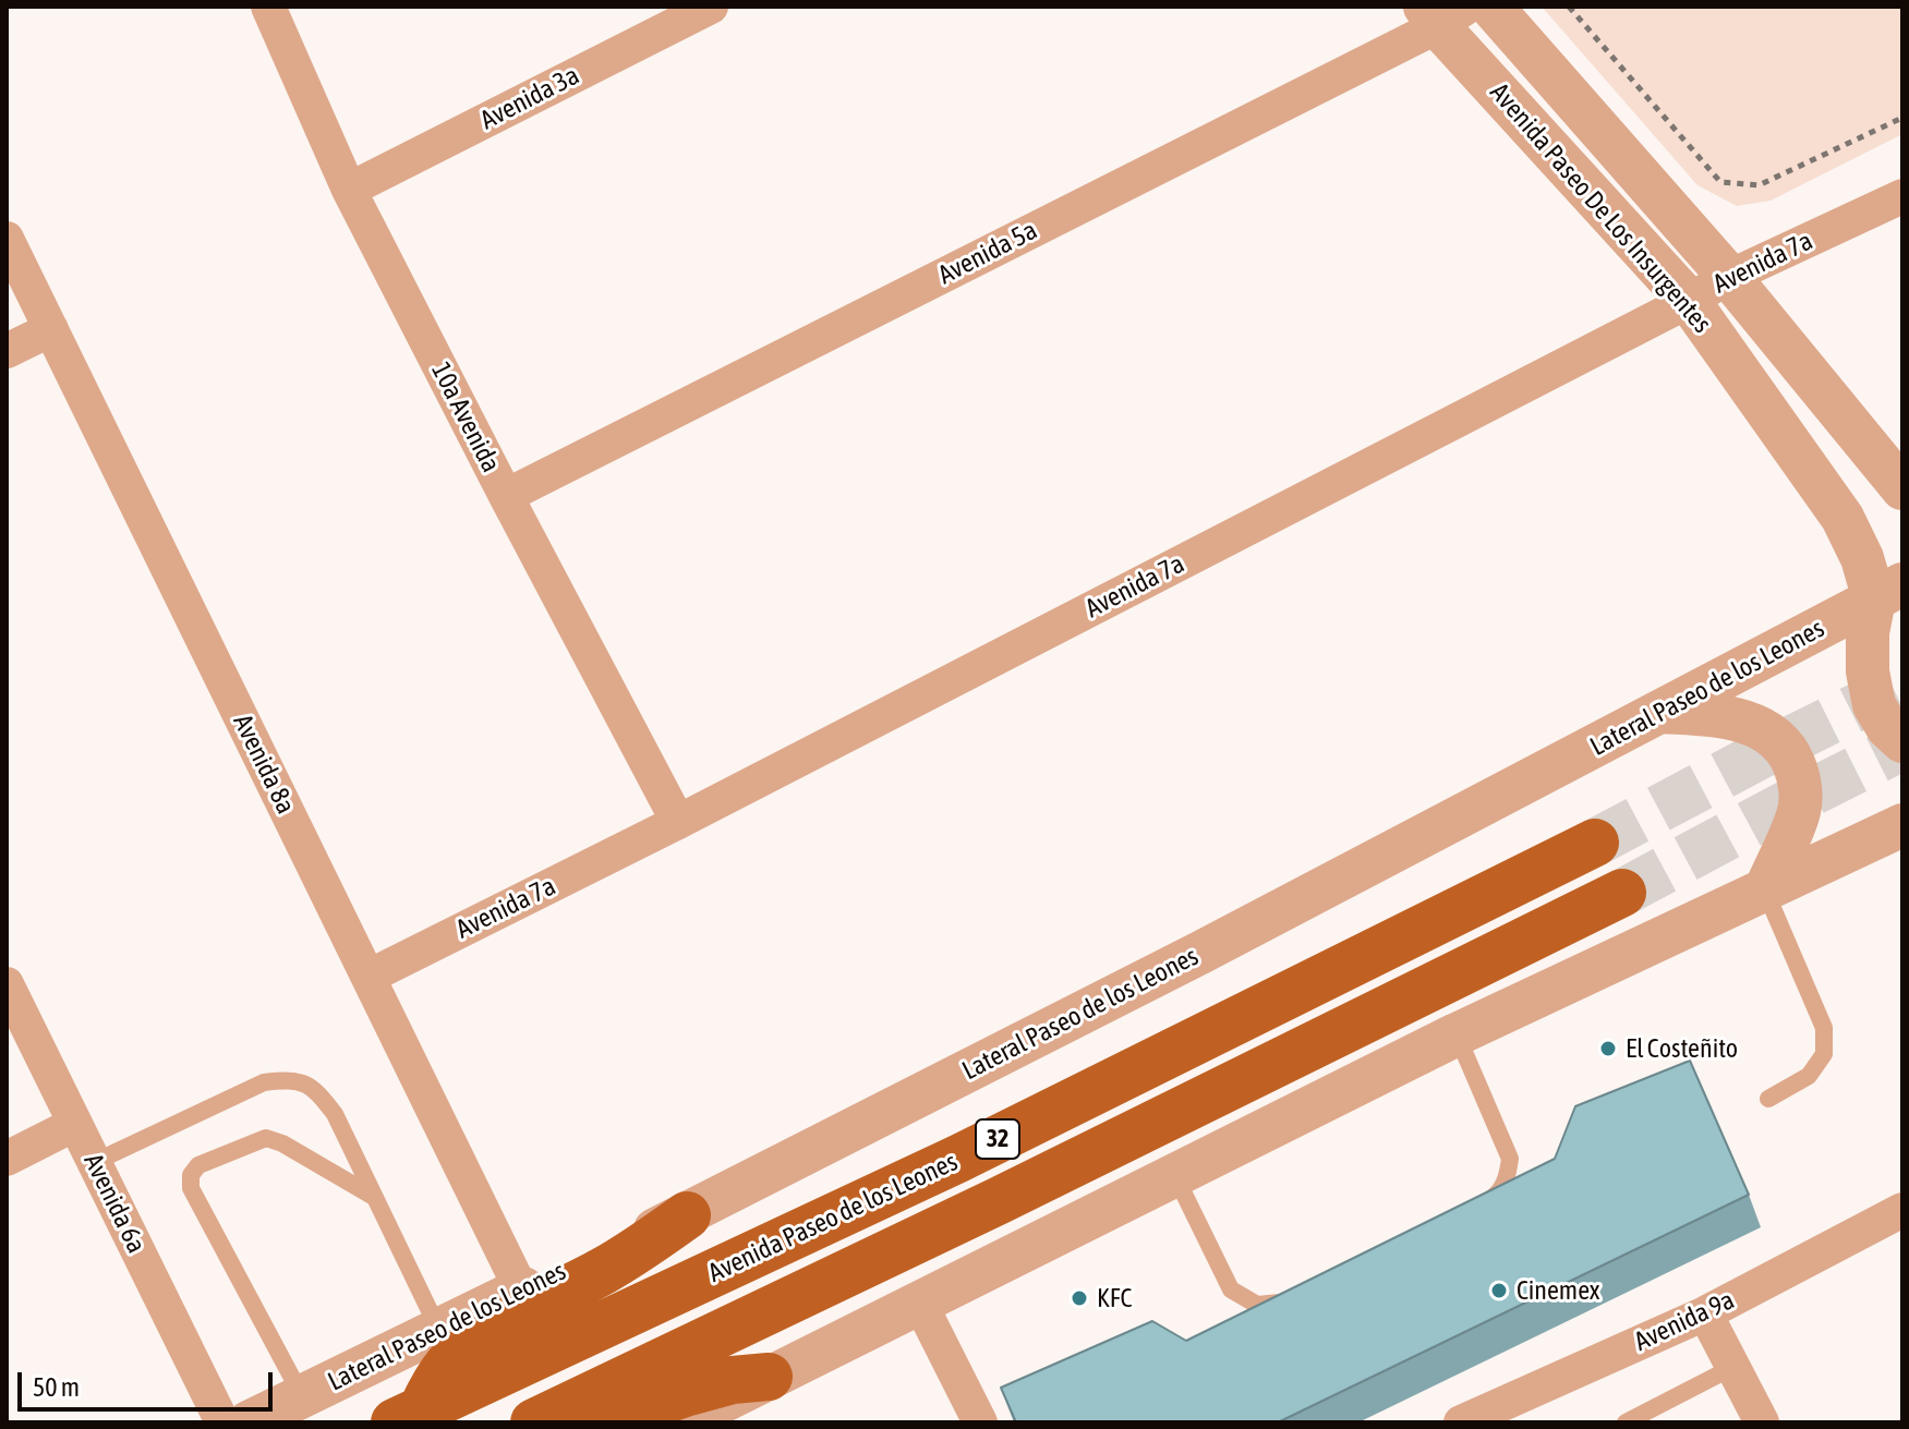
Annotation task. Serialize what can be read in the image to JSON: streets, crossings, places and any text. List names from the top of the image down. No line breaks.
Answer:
{"streets":{"main road":["32","Avenida Paseo de los Leones"],"street":["Avenida 3a","Avenida Paseo De Los Insurgentes","Avenida 5a","Avenida 7a","10a Avenida","Lateral Paseo de los Leones","Avenida 8a","Avenida 6a","Avenida 9a"]},"crossings":[["Avenida 3a","10a Avenida"],["Avenida Paseo De Los Insurgentes","Avenida 5a"],["Avenida Paseo De Los Insurgentes","Avenida 7a"],["Avenida Paseo De Los Insurgentes","Lateral Paseo de los Leones"],["Avenida 5a","10a Avenida"],["Avenida 7a","10a Avenida"],["Avenida 7a","Avenida 8a"],["Lateral Paseo de los Leones","Avenida 8a"]],"places":["El Costeñito","Cinemex","KFC"],"scale_bar":"50 m"}
